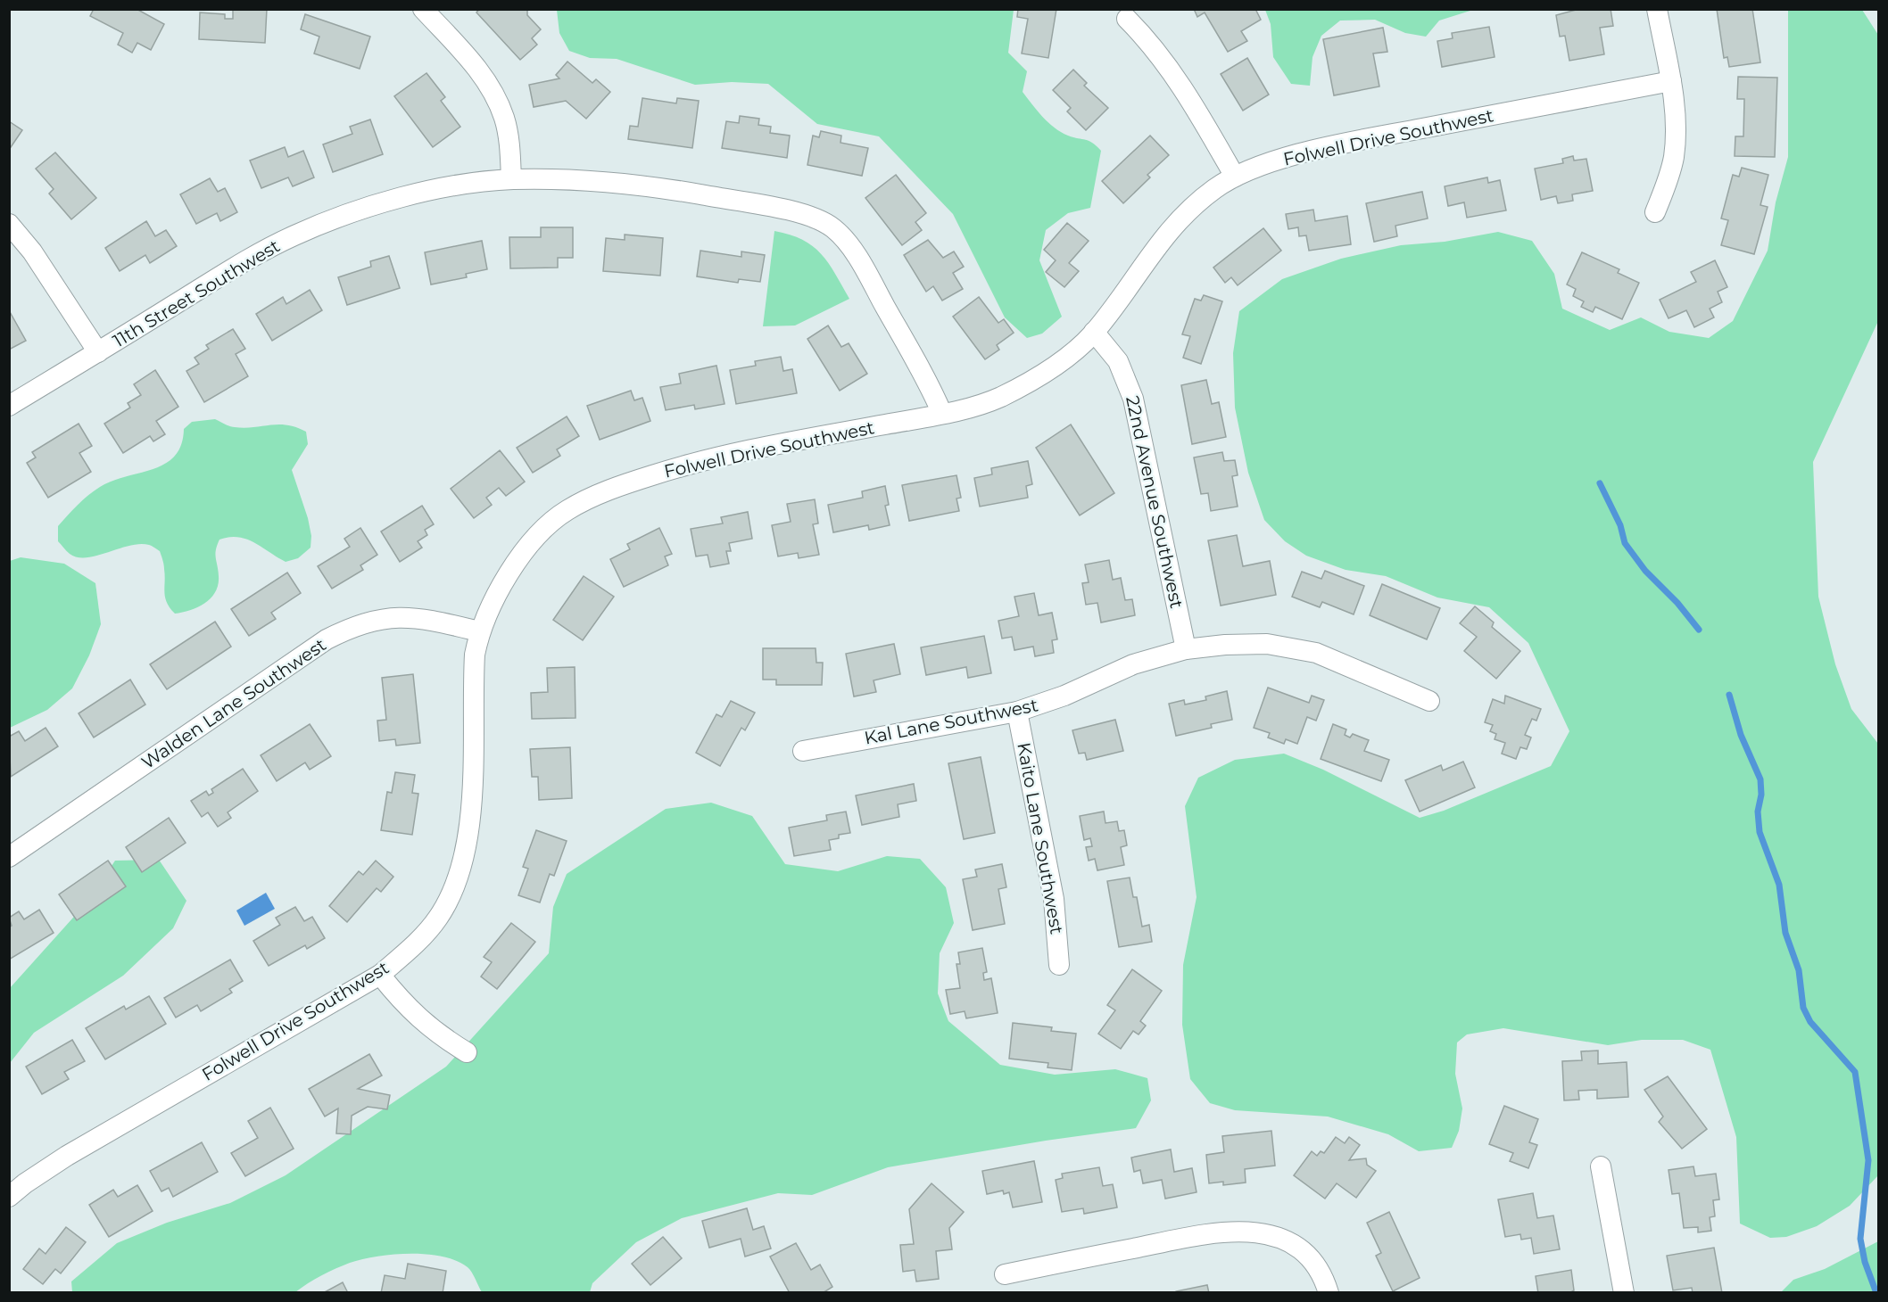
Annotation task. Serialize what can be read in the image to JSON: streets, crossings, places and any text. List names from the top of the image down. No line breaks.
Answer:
{"streets":{"street":["Folwell Drive Southwest","11th Street Southwest","22nd Avenue Southwest","Walden Lane Southwest","Kal Lane Southwest","Kaito Lane Southwest"]},"crossings":[["Folwell Drive Southwest","11th Street Southwest"],["Folwell Drive Southwest","22nd Avenue Southwest"],["Folwell Drive Southwest","Walden Lane Southwest"],["22nd Avenue Southwest","Kal Lane Southwest"],["Kal Lane Southwest","Kaito Lane Southwest"]]}
